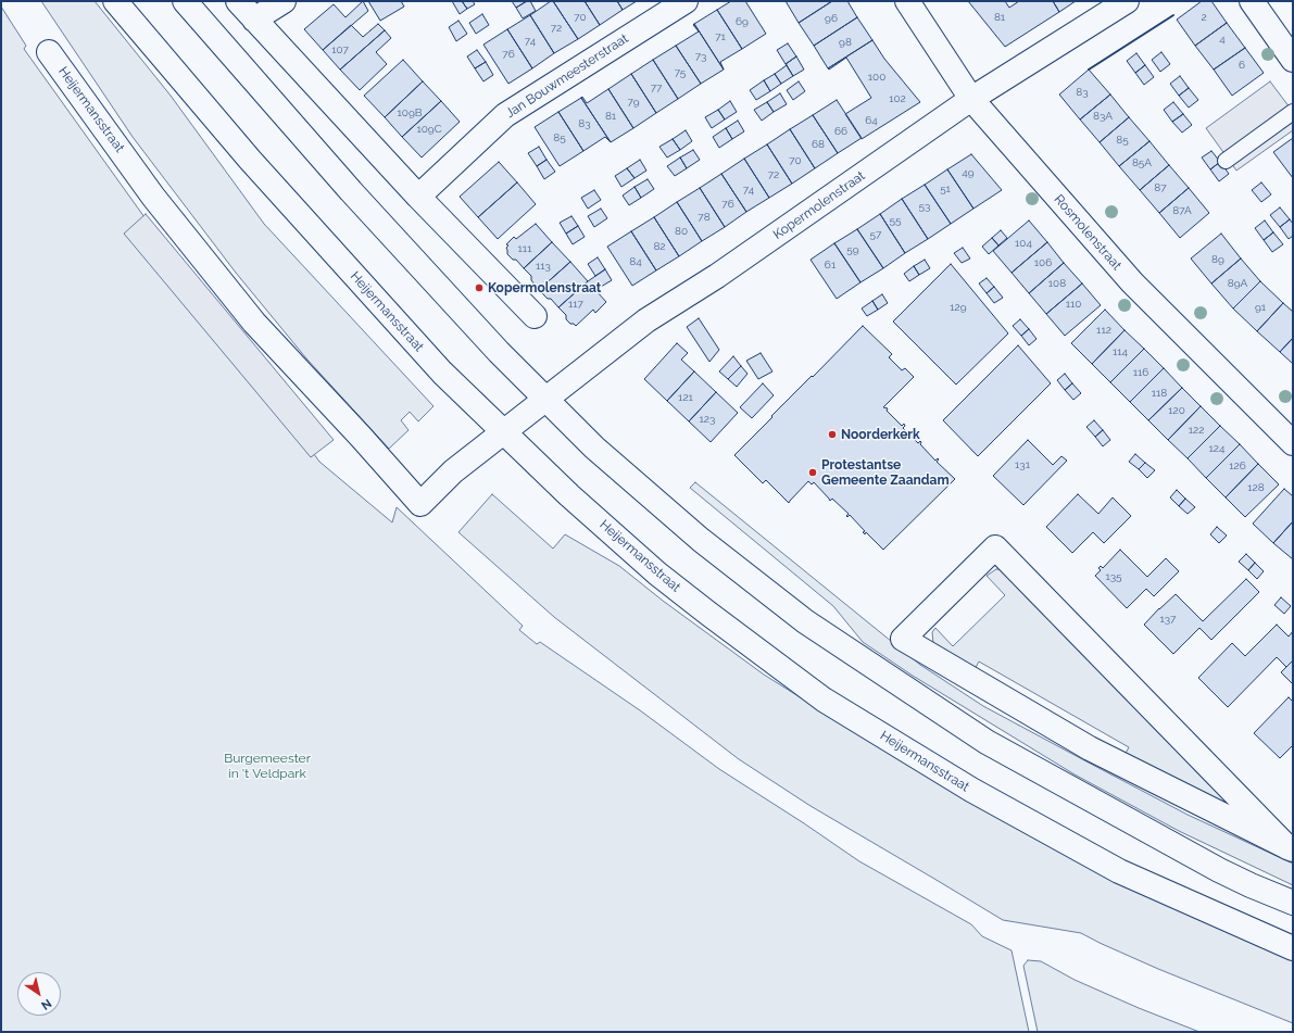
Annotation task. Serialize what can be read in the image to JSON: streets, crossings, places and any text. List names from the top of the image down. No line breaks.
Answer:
{"streets":{"street":["Jan Bouwmeesterstraat","Heijermansstraat","Kopermolenstraat","Rosmolenstraat"]},"crossings":[["Heijermansstraat","Kopermolenstraat"],["Kopermolenstraat","Rosmolenstraat"]],"parks":["Burgemeester in 't Veldpark"],"places":["Kopermolenstraat","Noorderkerk","Protestantse Gemeente Zaandam"],"house_numbers":["70","81","2","96","69","72","71","4","74","98","107","76","73","6","75","100","77","83","102","79","109B","81","83A","64","83","109C","66","85","85","68","70","85A","49","72","87","51","74","76","53","87A","78","55","80","57","104","82","111","59","89","84","106","61","113","108","89A","117","110","129","91","112","114","116","118","121","120","123","122","124","131","126","128","135","137"],"north":"bottom right"}
